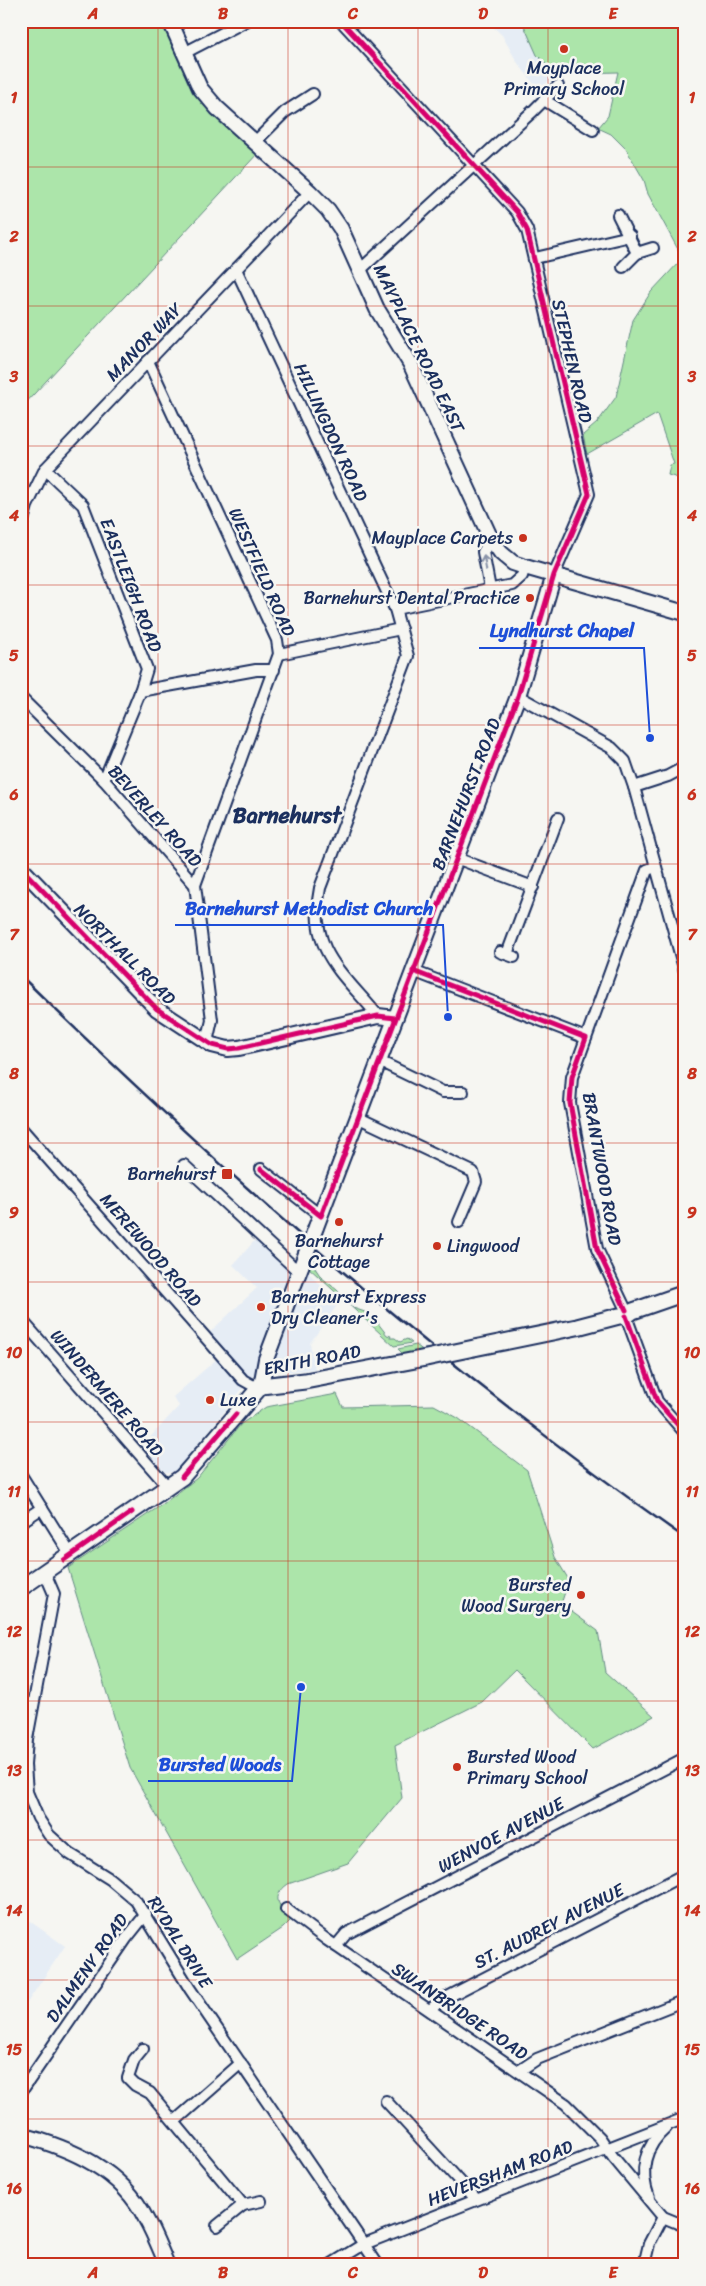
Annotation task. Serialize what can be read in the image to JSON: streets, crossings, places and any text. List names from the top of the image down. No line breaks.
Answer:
{"streets":{"main road":["ERITH ROAD"],"street":["MANOR WAY","MAYPLACE ROAD EAST","STEPHEN ROAD","HILLINGDON ROAD","WESTFIELD ROAD","EASTLEIGH ROAD","BARNEHURST ROAD","BEVERLEY ROAD","NORTHALL ROAD","BRANTWOOD ROAD","MEREWOOD ROAD","WINDERMERE ROAD","WENVOE AVENUE","ST. AUDREY AVENUE","RYDAL DRIVE","DALMENY ROAD","SWANBRIDGE ROAD","HEVERSHAM ROAD"]},"crossings":[["MANOR WAY","MAYPLACE ROAD EAST"],["MANOR WAY","HILLINGDON ROAD"],["MANOR WAY","WESTFIELD ROAD"],["MANOR WAY","EASTLEIGH ROAD"],["MAYPLACE ROAD EAST","STEPHEN ROAD"],["MAYPLACE ROAD EAST","BARNEHURST ROAD"],["STEPHEN ROAD","BARNEHURST ROAD"],["WESTFIELD ROAD","BEVERLEY ROAD"],["EASTLEIGH ROAD","BEVERLEY ROAD"],["BARNEHURST ROAD","NORTHALL ROAD"],["BARNEHURST ROAD","MEREWOOD ROAD"],["BARNEHURST ROAD","ERITH ROAD"],["BEVERLEY ROAD","NORTHALL ROAD"],["BRANTWOOD ROAD","ERITH ROAD"],["MEREWOOD ROAD","ERITH ROAD"],["ERITH ROAD","WINDERMERE ROAD"],["ERITH ROAD","RYDAL DRIVE"],["WENVOE AVENUE","SWANBRIDGE ROAD"],["ST. AUDREY AVENUE","SWANBRIDGE ROAD"],["RYDAL DRIVE","DALMENY ROAD"],["RYDAL DRIVE","HEVERSHAM ROAD"],["SWANBRIDGE ROAD","HEVERSHAM ROAD"]],"districts":["Barnehurst"],"places":{"other":["Mayplace Primary School","Mayplace Carpets","Barnehurst Dental Practice","Lyndhurst Chapel","Barnehurst Methodist Church","Barnehurst Cottage","Lingwood","Barnehurst Express Dry Cleaner's","Luxe","Bursted Wood Surgery","Bursted Woods","Bursted Wood Primary School"],"transit":["Barnehurst"]},"grid":{"columns":["A","B","C","D","E"],"rows":["1","2","3","4","5","6","7","8","9","10","11","12","13","14","15","16"]}}
